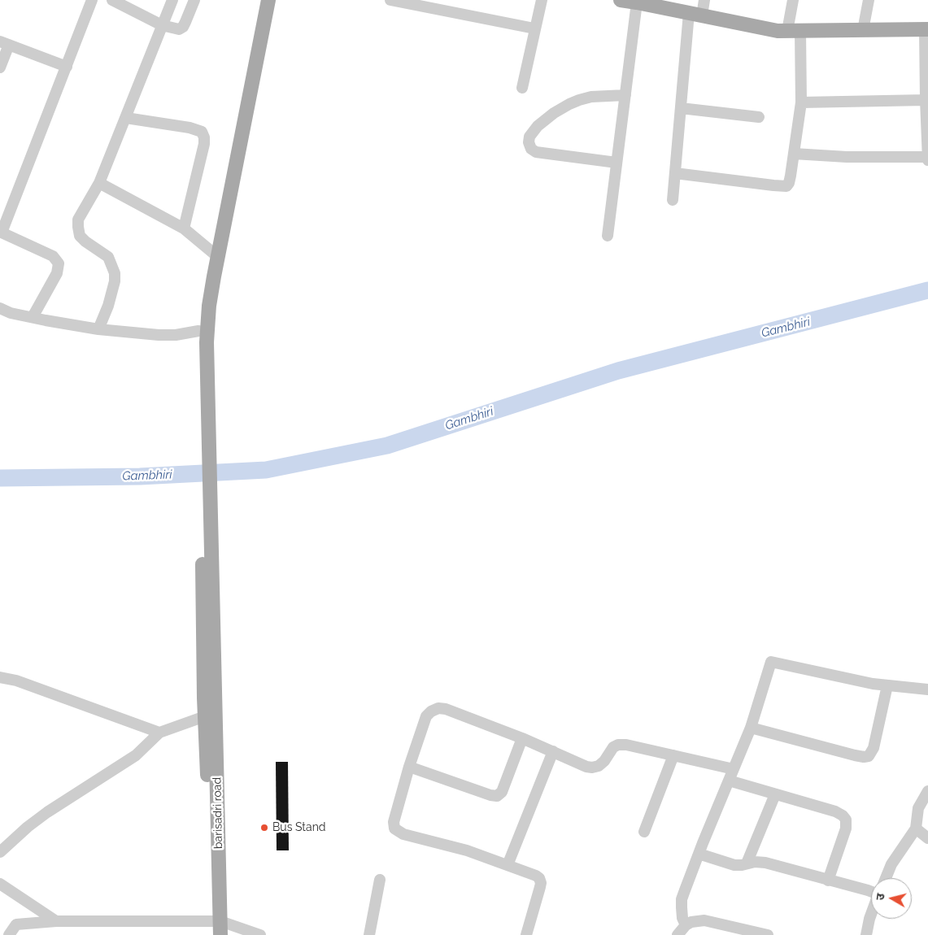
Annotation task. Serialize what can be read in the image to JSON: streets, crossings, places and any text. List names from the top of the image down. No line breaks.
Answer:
{"streets":{"main road":["barisadri road"]},"water":["Gambhiri"],"places":["Bus Stand"],"north":"left"}
